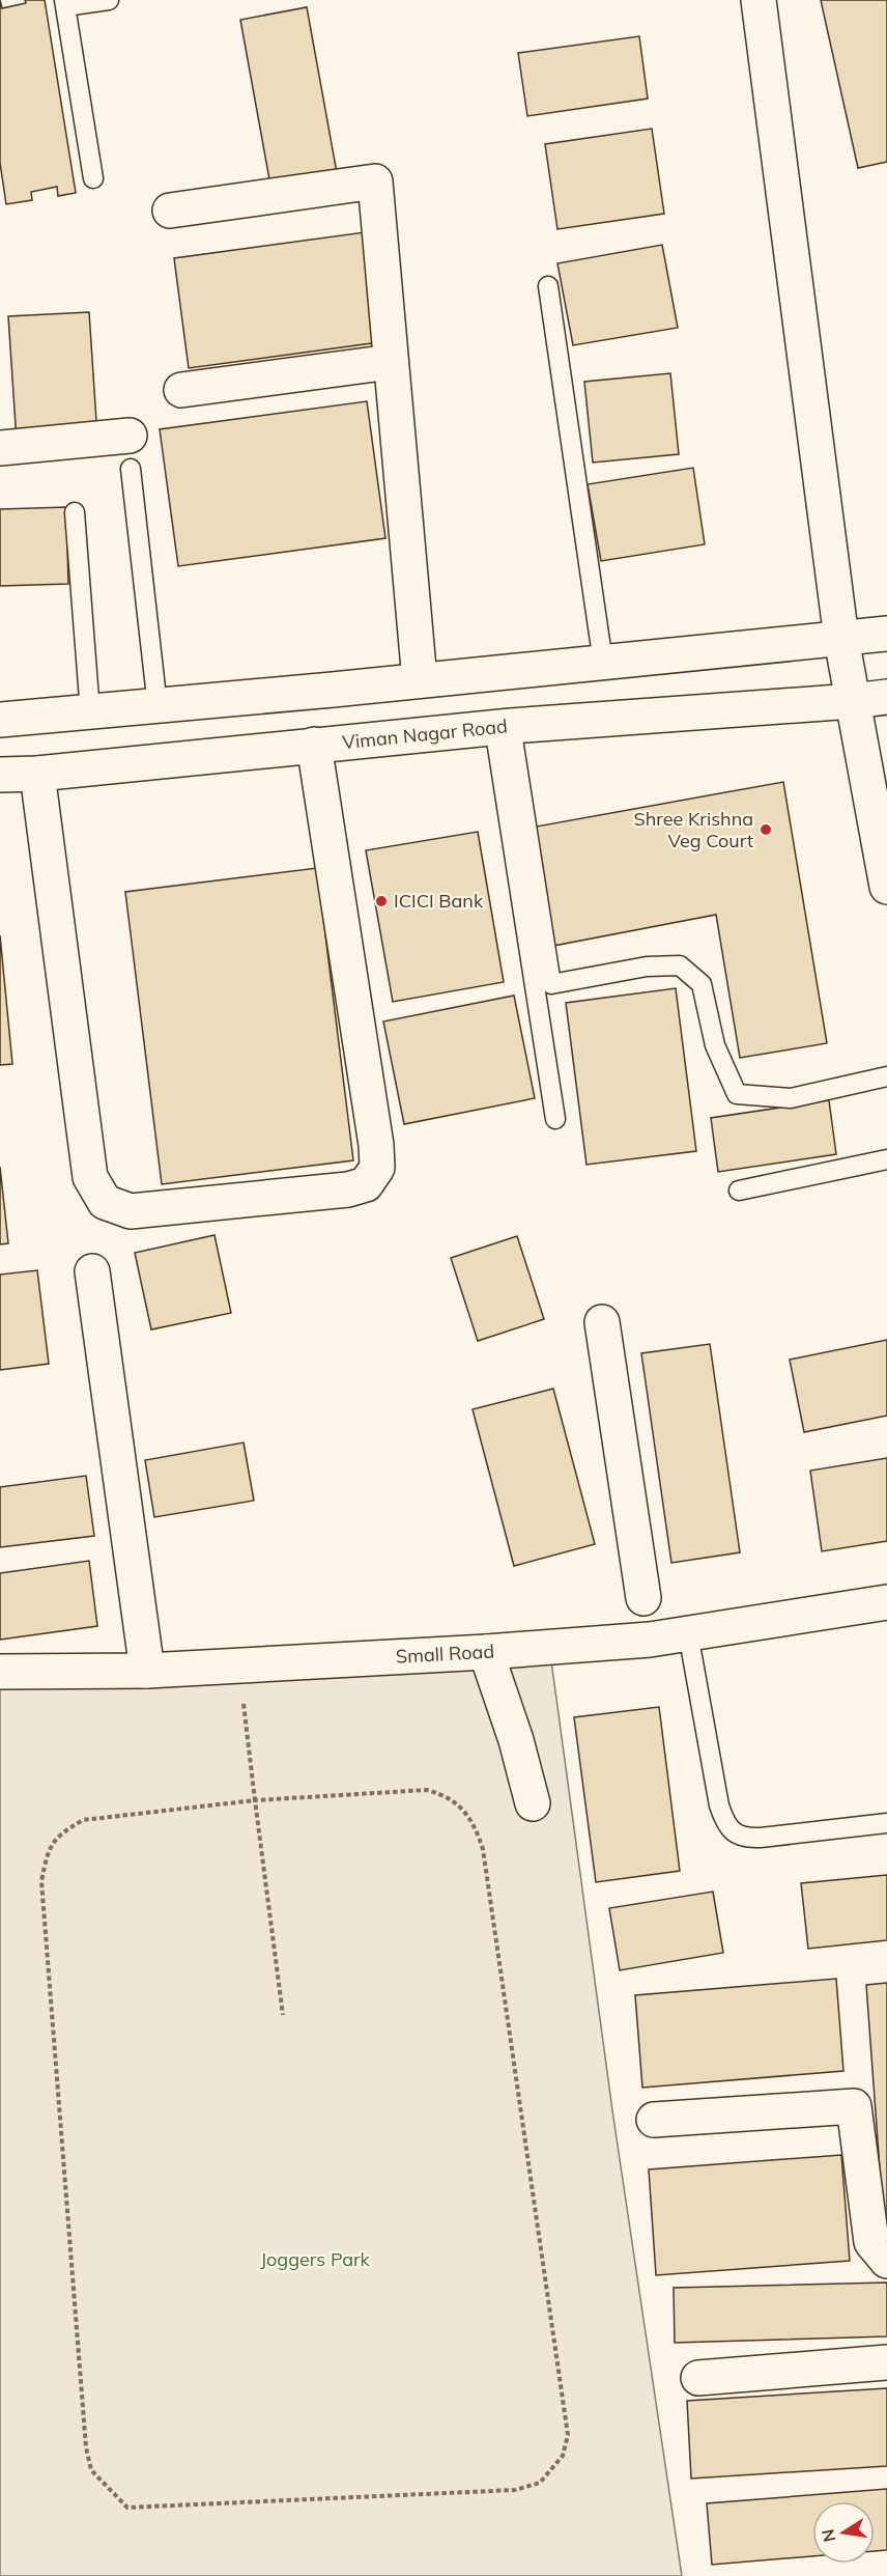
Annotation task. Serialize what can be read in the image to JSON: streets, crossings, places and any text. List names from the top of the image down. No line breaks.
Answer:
{"streets":{"street":["Viman Nagar Road","Small Road"]},"parks":["Joggers Park"],"places":["Shree Krishna Veg Court","ICICI Bank"],"north":"left"}
